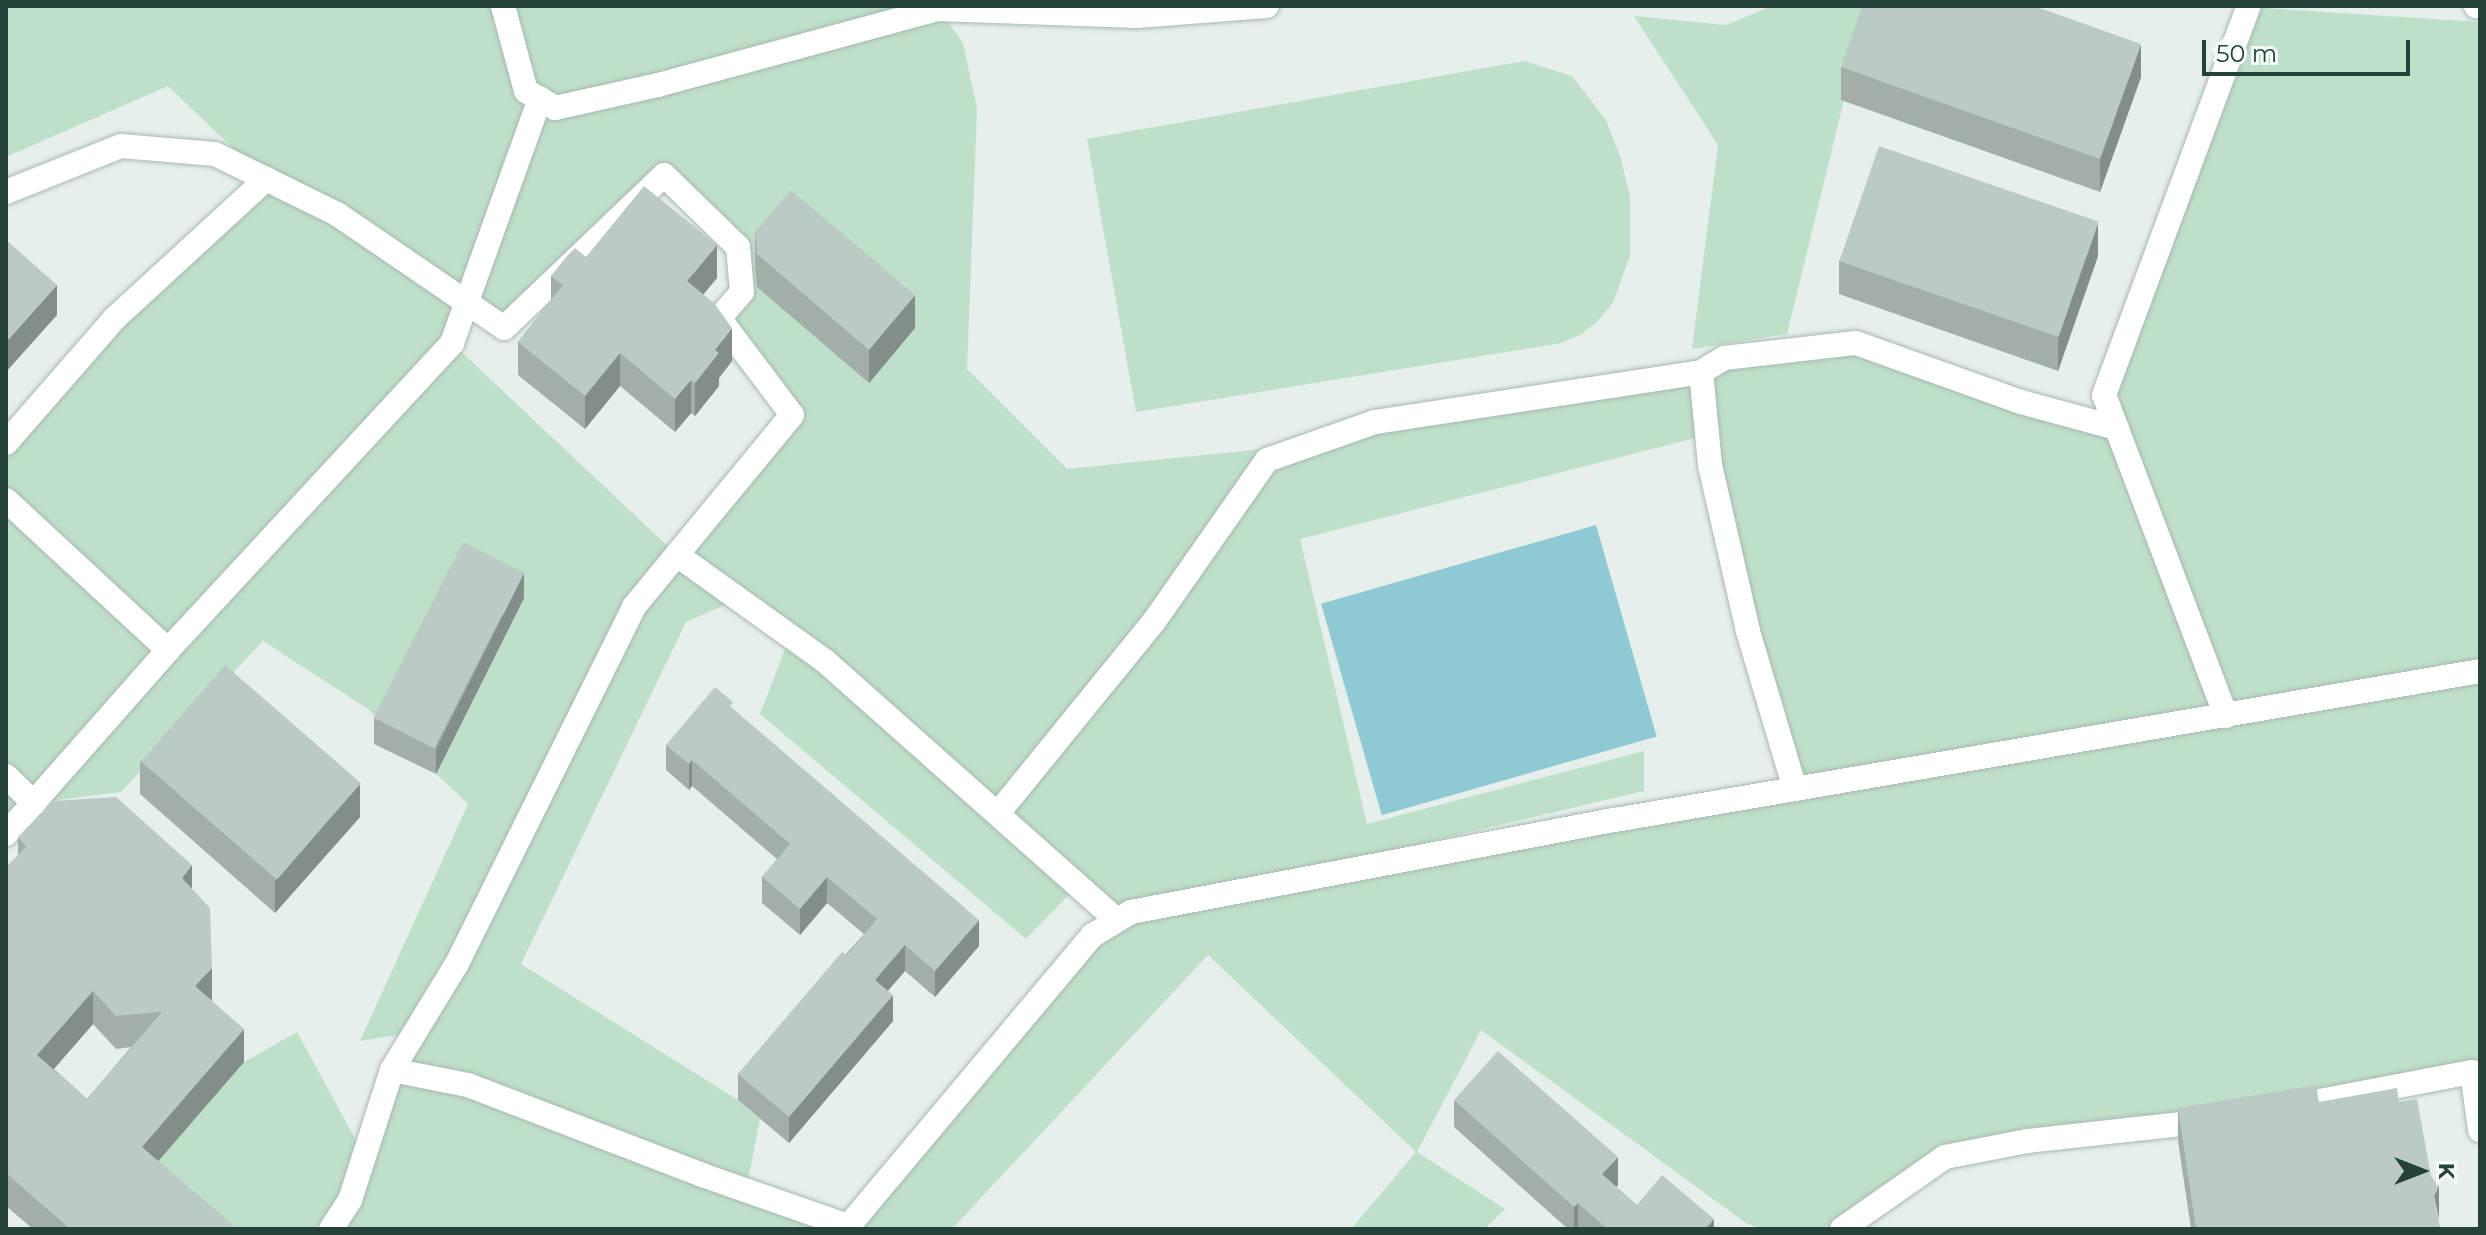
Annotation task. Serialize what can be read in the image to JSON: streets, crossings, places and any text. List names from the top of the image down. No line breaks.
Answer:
{"scale_bar":"50 m","north":"right"}
